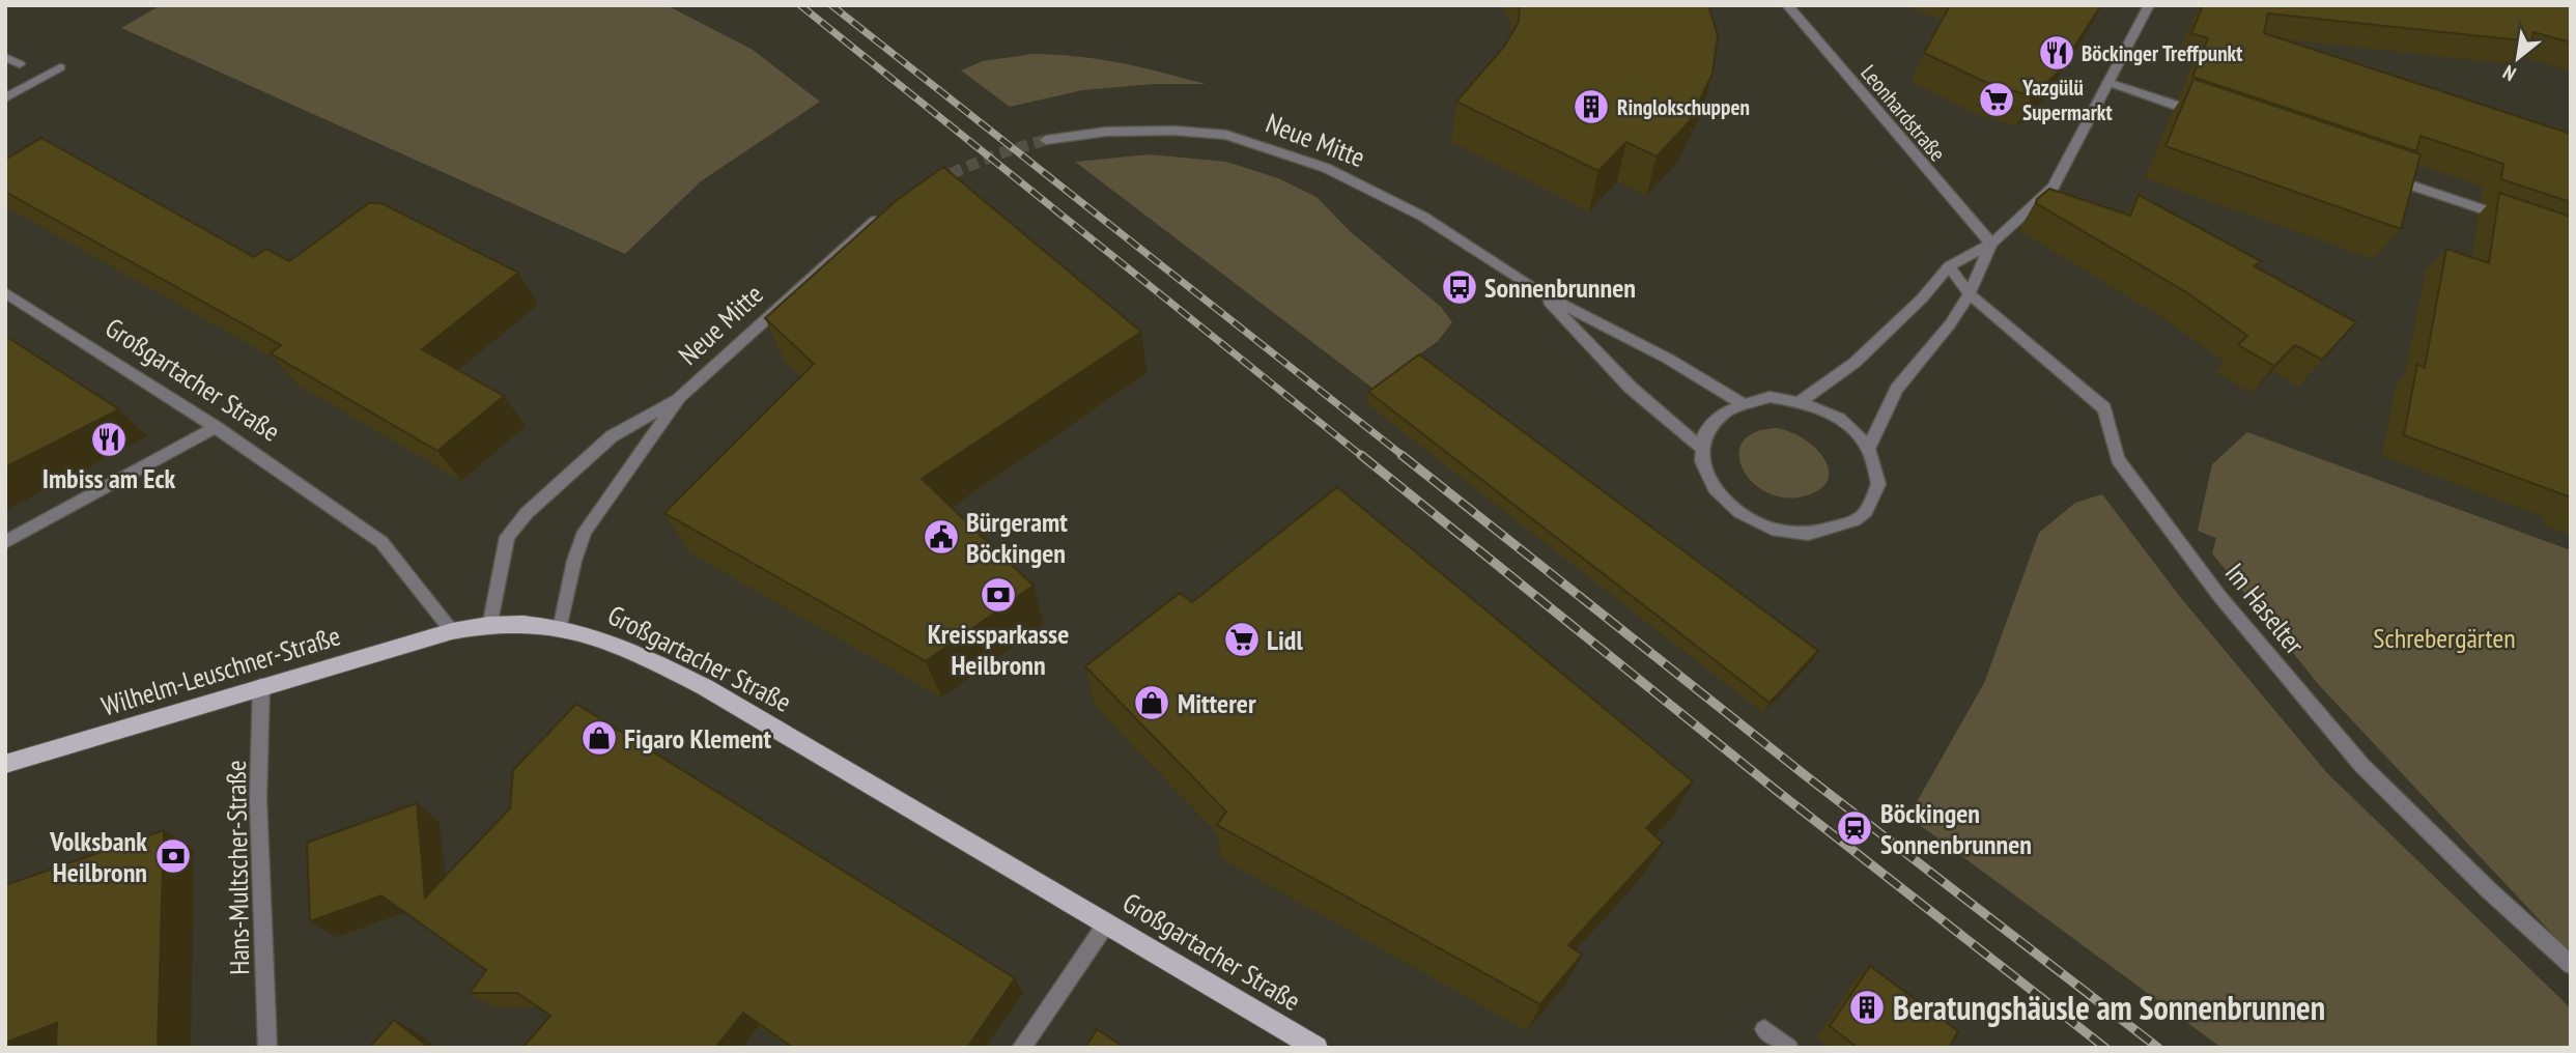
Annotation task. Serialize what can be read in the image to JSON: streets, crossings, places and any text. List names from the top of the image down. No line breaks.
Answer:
{"streets":{"main road":["Großgartacher Straße","Wilhelm-Leuschner-Straße"],"street":["Leonhardstraße","Neue Mitte","Im Haselter","Hans-Multscher-Straße"]},"crossings":[["Neue Mitte","Großgartacher Straße"],["Großgartacher Straße","Wilhelm-Leuschner-Straße"],["Wilhelm-Leuschner-Straße","Hans-Multscher-Straße"]],"parks":["Schrebergärten"],"places":{"restaurant":["Böckinger Treffpunkt","Imbiss am Eck"],"supermarket":["Yazgülü Supermarkt","Lidl"],"building":["Ringlokschuppen","Beratungshäusle am Sonnenbrunnen"],"bus stop":["Sonnenbrunnen"],"public building":["Bürgeramt Böckingen"],"bank":["Kreissparkasse Heilbronn","Volksbank Heilbronn"],"shop":["Mitterer","Figaro Klement"],"station":["Böckingen Sonnenbrunnen"]},"north":"bottom left"}
